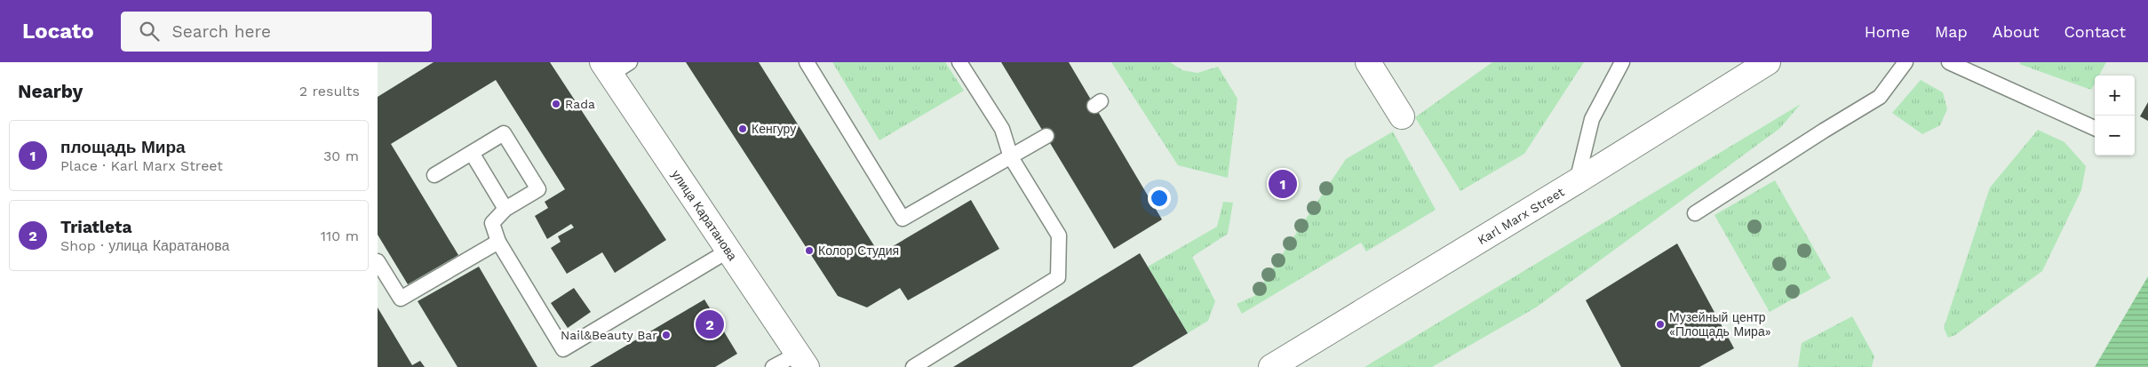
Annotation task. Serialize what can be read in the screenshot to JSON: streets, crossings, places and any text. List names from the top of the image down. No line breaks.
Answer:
{"streets":{"main road":["улица Каратанова","Karl Marx Street"]},"places":["Rada","Кенгуру","Колор Студия","Музейный центр «Площадь Мира»","Nail&Beauty Bar"],"page":{"header":"Locato","search":"Search here","nav":["Home","Map","About","Contact"],"heading":["Nearby","2 results"],"map_buttons":["+","−"],"list":[{"mark":"1","name":"площадь Мира","note":"Place · Karl Marx Street","value":"30 m"},{"mark":"2","name":"Triatleta","note":"Shop · улица Каратанова","value":"110 m"}],"pins":["1","2"]}}
